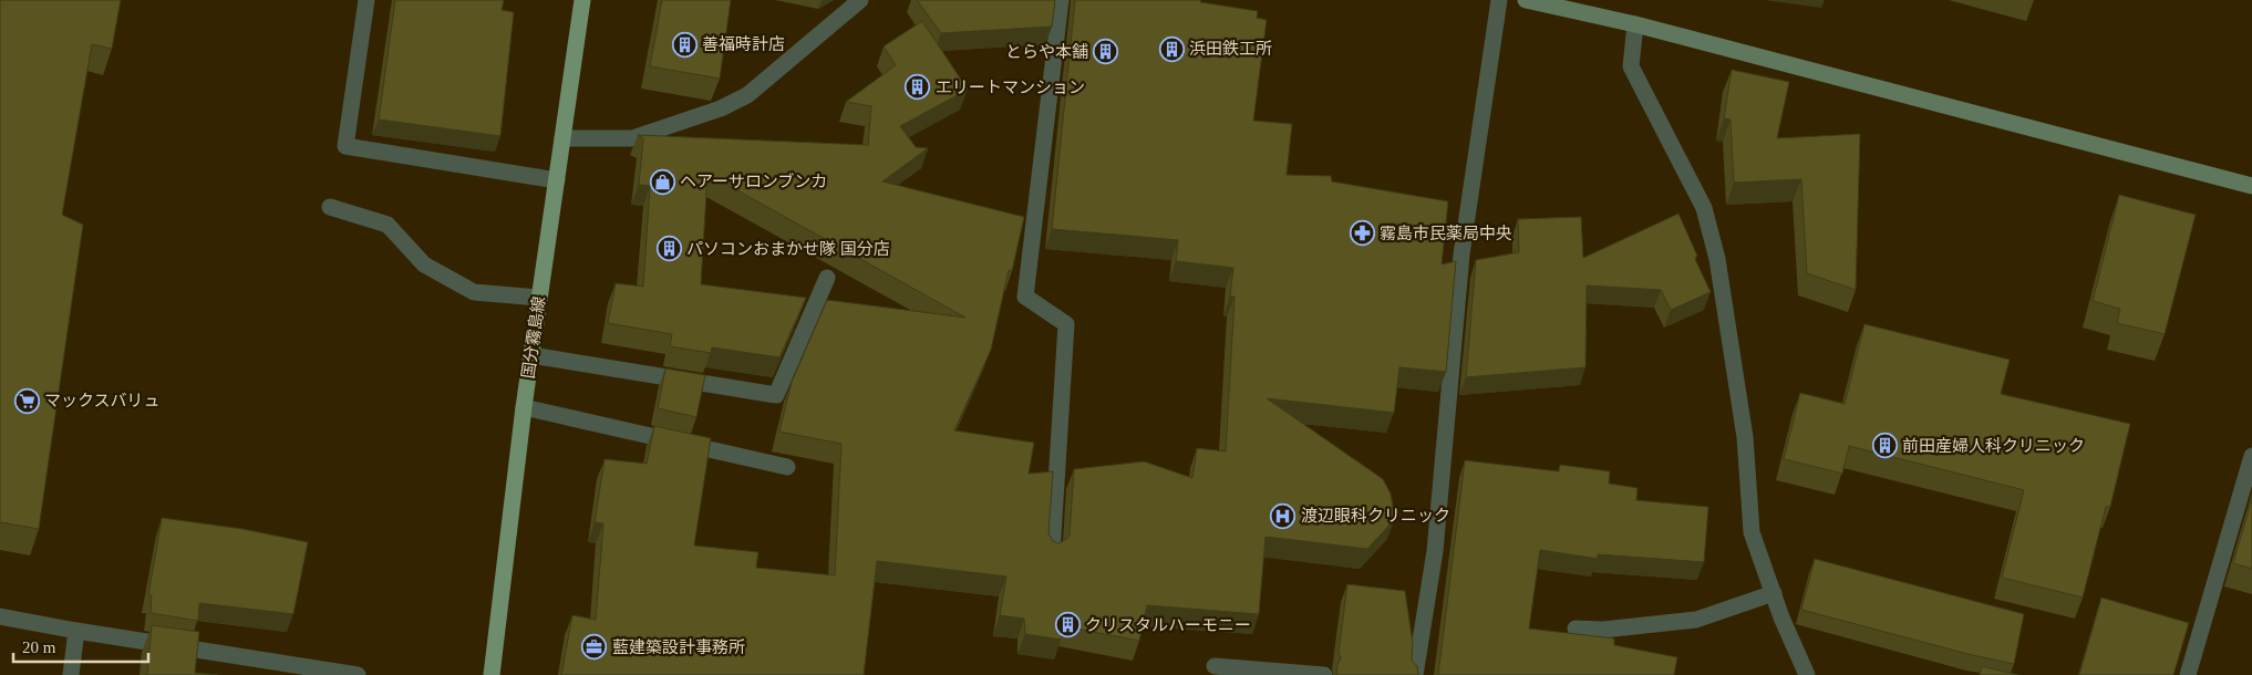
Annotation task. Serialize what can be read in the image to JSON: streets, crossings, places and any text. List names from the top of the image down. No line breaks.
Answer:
{"streets":{"main road":["国分霧島線"]},"places":{"building":["善福時計店","浜田鉄工所","とらや本舗","エリートマンション","パソコンおまかせ隊 国分店","前田産婦人科クリニック","クリスタルハーモニー"],"shop":["ヘアーサロンブンカ"],"pharmacy":["霧島市民薬局中央"],"supermarket":["マックスバリュ"],"hospital":["渡辺眼科クリニック"],"office":["藍建築設計事務所"]},"scale_bar":"20 m"}
